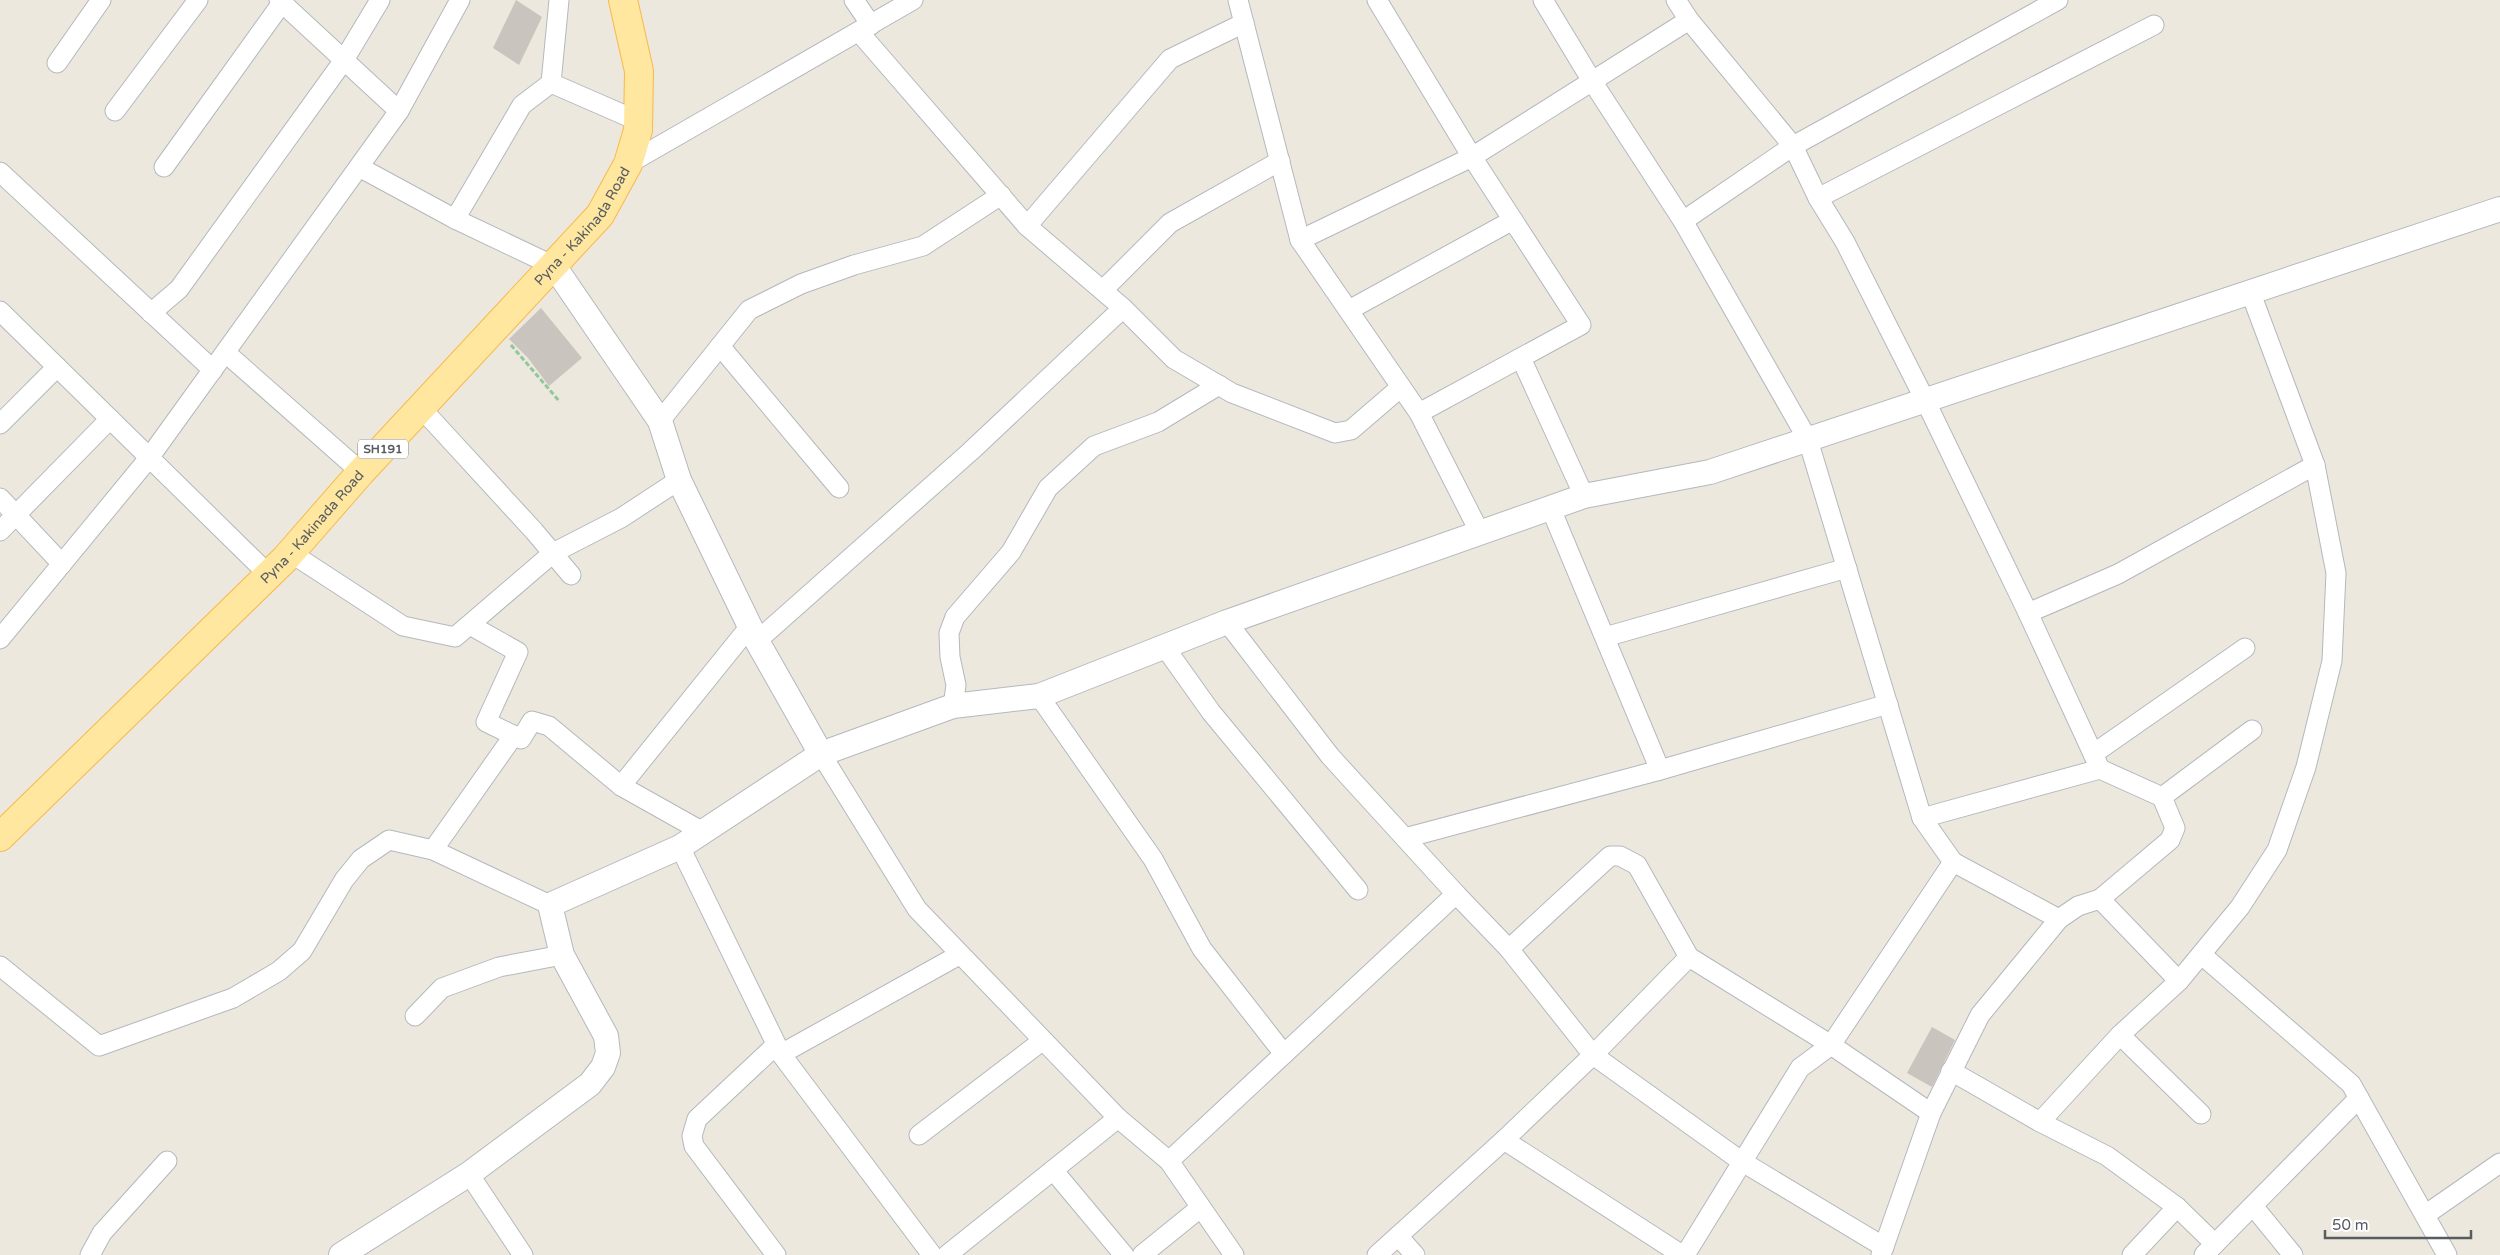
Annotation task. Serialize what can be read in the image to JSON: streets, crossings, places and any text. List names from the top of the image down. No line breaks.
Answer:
{"streets":{"main road":["Pyna - Kakinada Road","SH191"]},"scale_bar":"50 m"}
